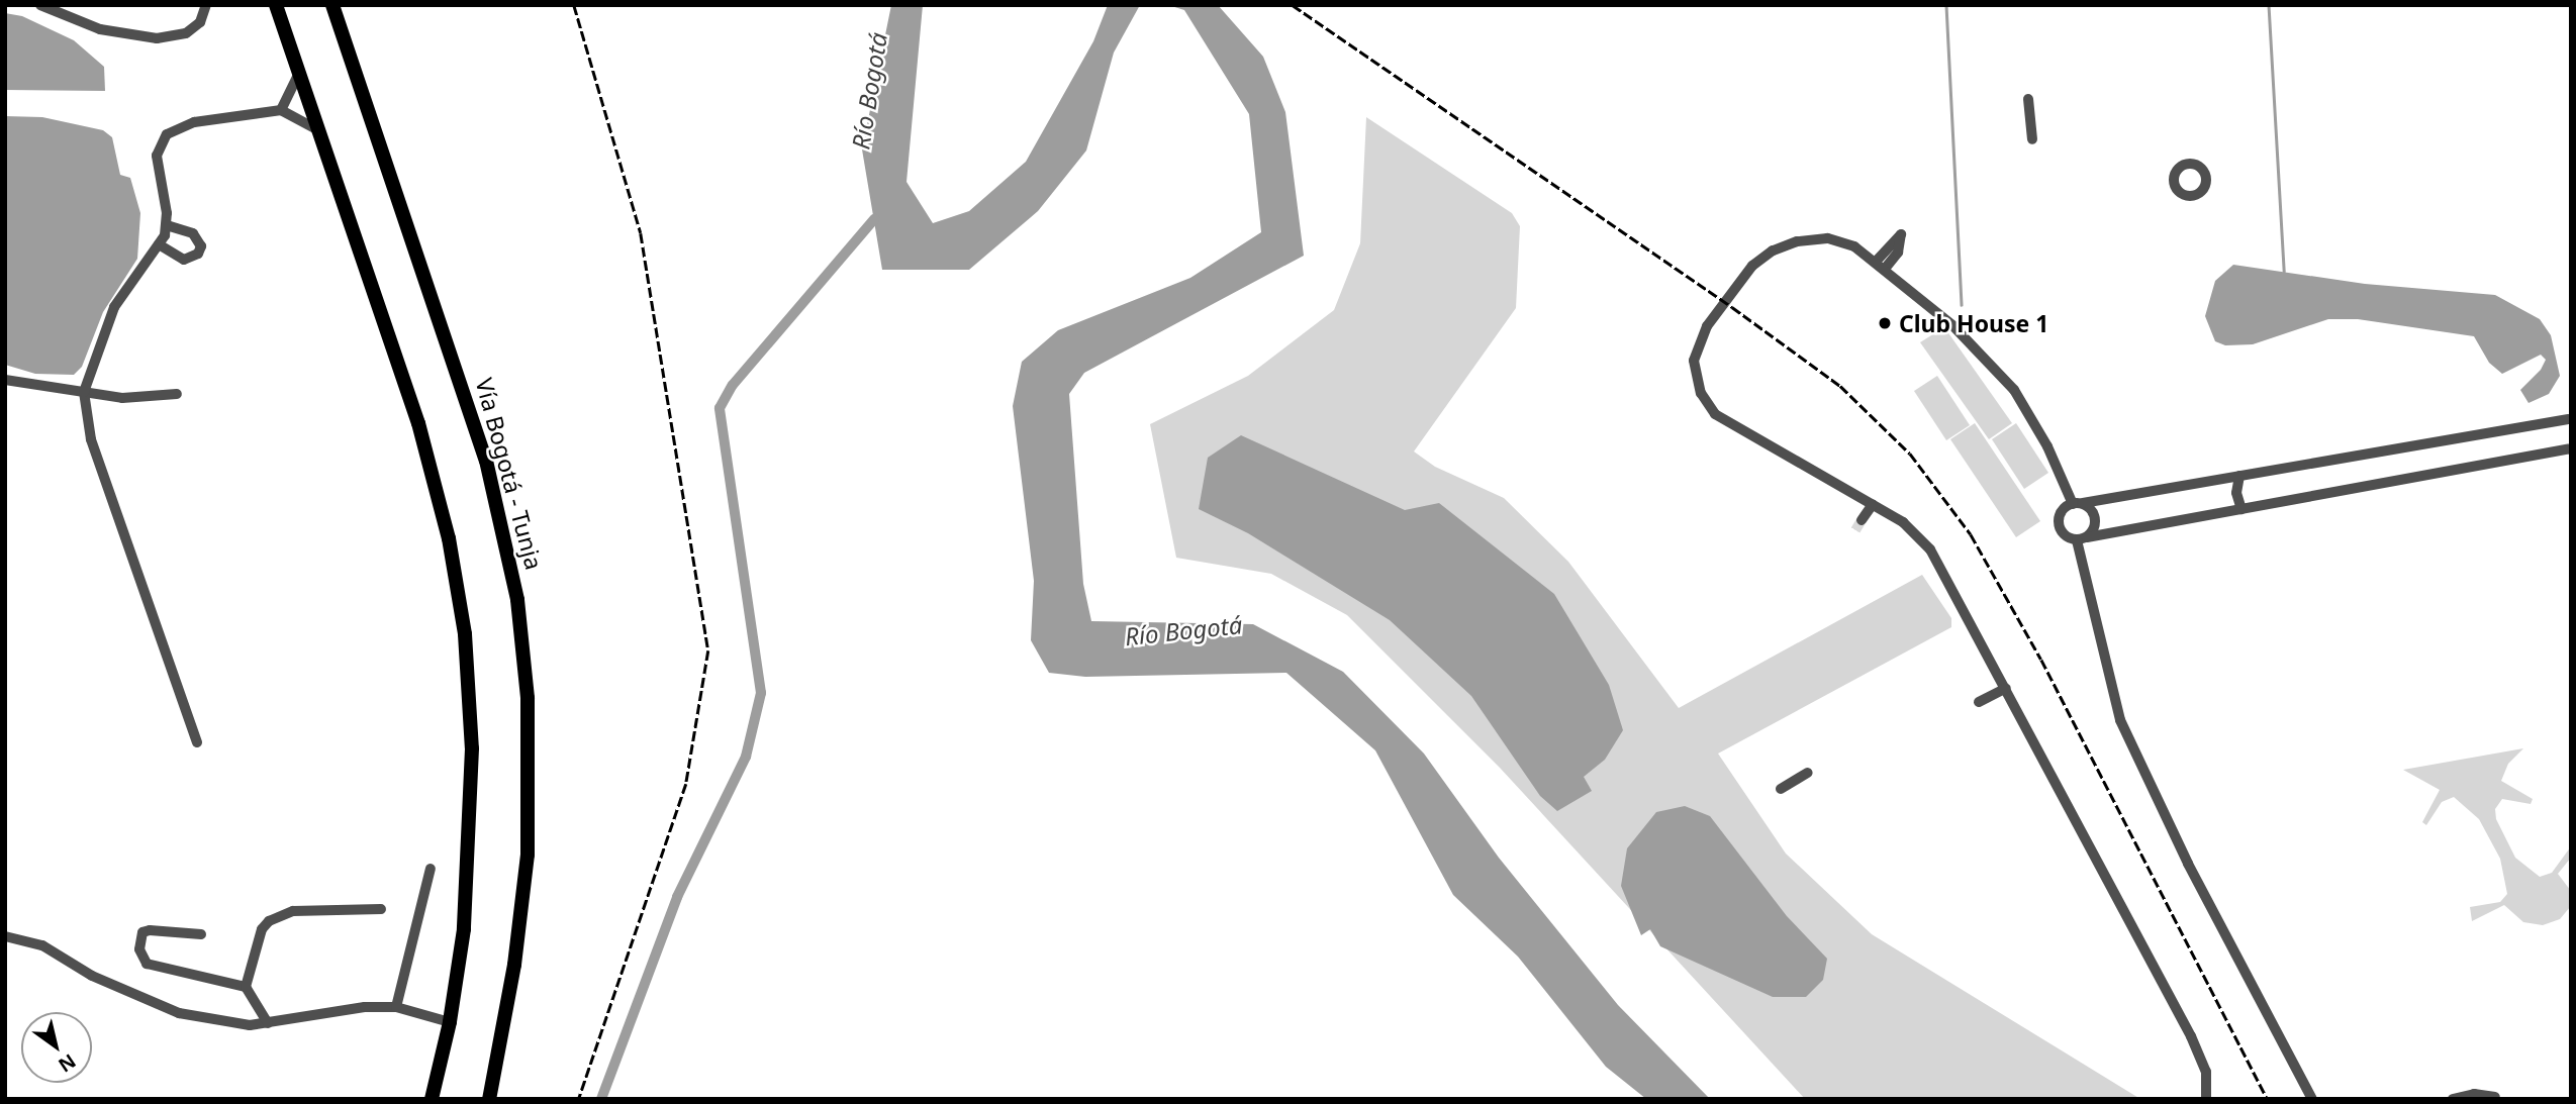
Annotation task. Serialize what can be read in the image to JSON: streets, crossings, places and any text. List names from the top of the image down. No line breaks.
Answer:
{"streets":{"highway":["Vía Bogotá - Tunja"]},"water":["Río Bogotá"],"places":["Club House 1"],"north":"bottom right"}
